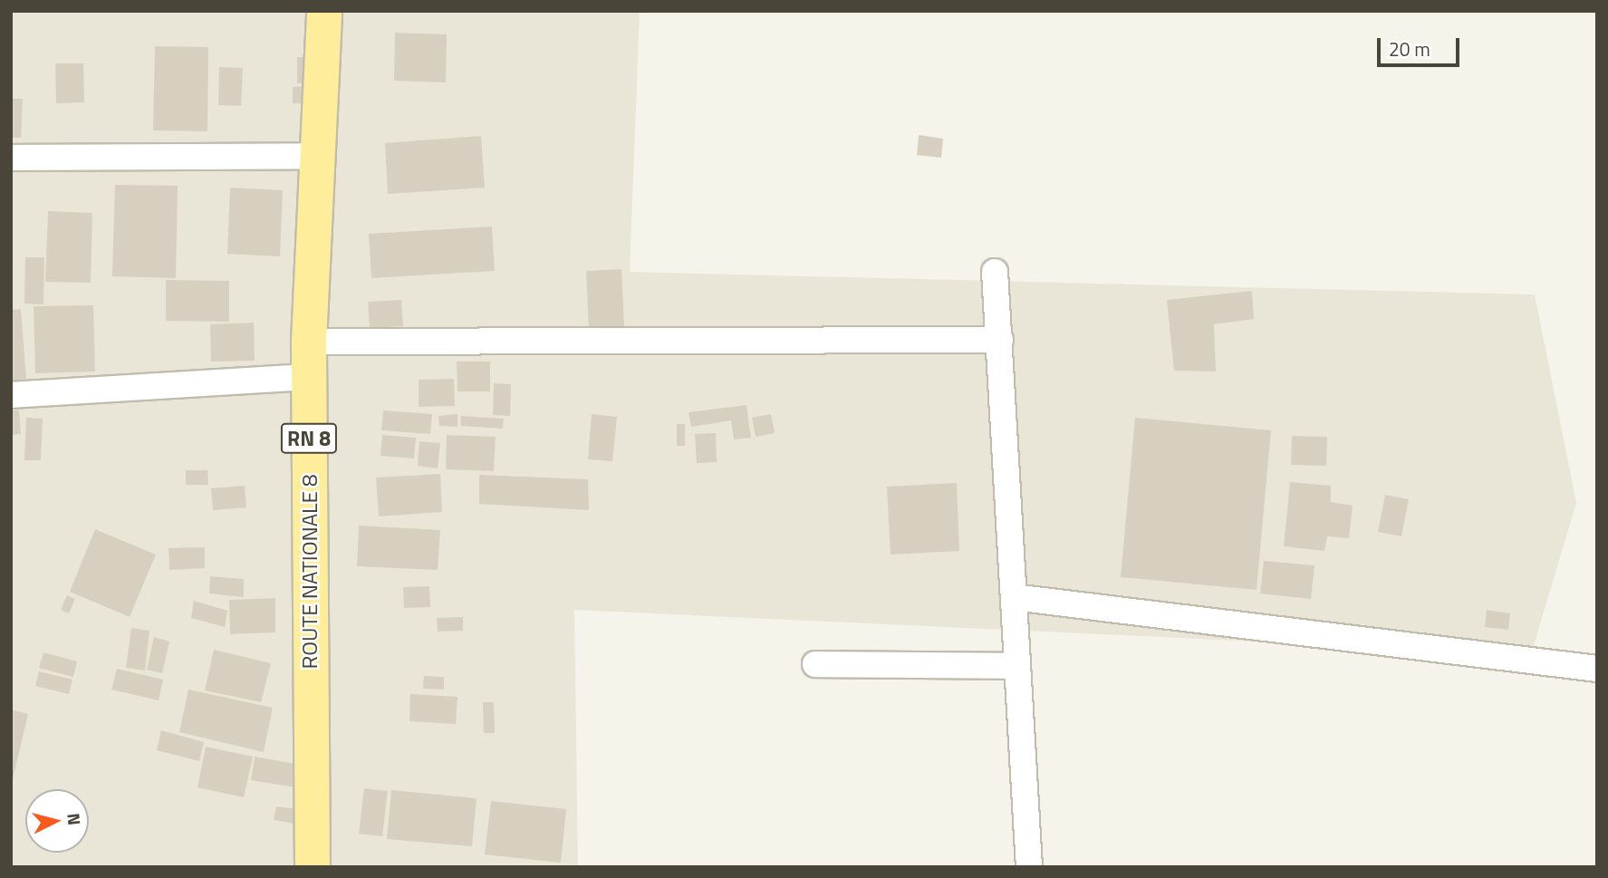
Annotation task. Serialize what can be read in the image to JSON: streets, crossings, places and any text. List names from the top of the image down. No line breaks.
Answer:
{"streets":{"main road":["RN 8","ROUTE NATIONALE 8"]},"scale_bar":"20 m","north":"right"}
